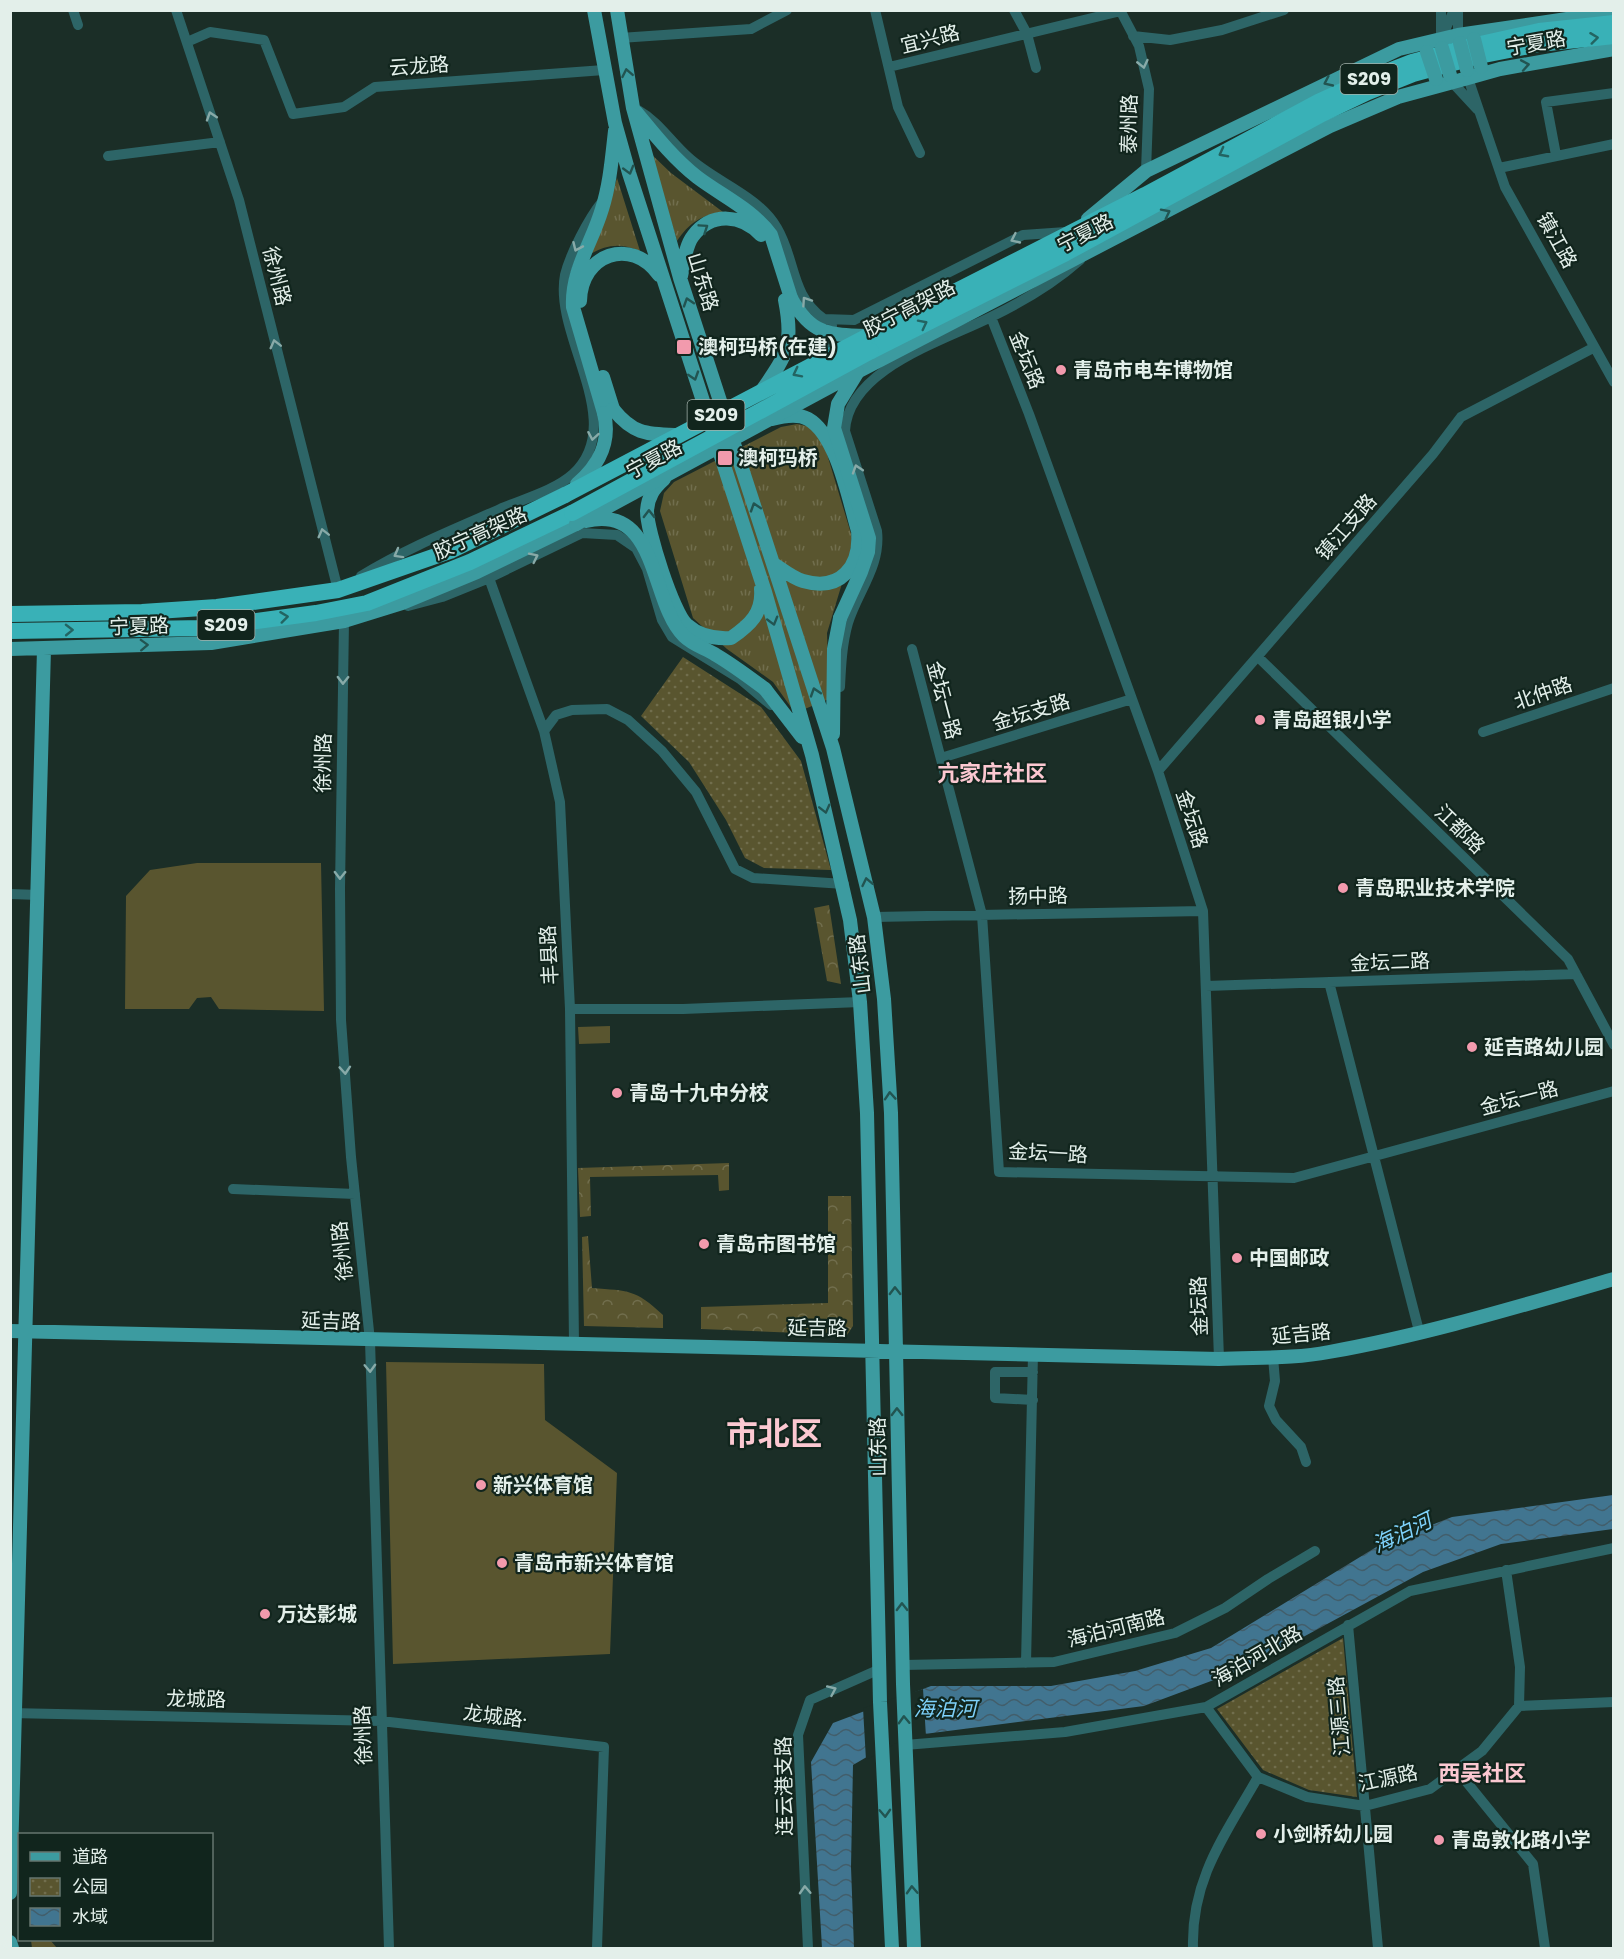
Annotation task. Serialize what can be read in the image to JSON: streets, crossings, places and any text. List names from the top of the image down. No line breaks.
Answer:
{"streets":{"highway":["S209","胶宁高架路"],"main road":["宁夏路","镇江路","山东路","延吉路"],"street":["宜兴路","云龙路","泰州路","徐州路","金坛路","镇江支路","北仲路","金坛一路","金坛支路","江都路","扬中路","丰县路","金坛二路","海泊河南路","海泊河北路","龙城路","龙城路·","江源三路","江源路","连云港支路"]},"crossings":[["宜兴路","泰州路"],["宁夏路","泰州路"],["宁夏路","镇江路"],["宁夏路","徐州路"],["宁夏路","胶宁高架路"],["云龙路","徐州路"],["云龙路","山东路"],["镇江路","镇江支路"],["徐州路","胶宁高架路"],["徐州路","延吉路"],["徐州路","龙城路"],["徐州路","龙城路·"],["山东路","扬中路"],["山东路","延吉路"],["山东路","海泊河南路"],["山东路","海泊河北路"],["山东路","连云港支路"],["金坛路","镇江支路"],["金坛路","金坛一路"],["金坛路","金坛支路"],["金坛路","扬中路"],["金坛路","金坛二路"],["金坛路","延吉路"],["镇江支路","江都路"],["金坛一路","金坛支路"],["金坛一路","扬中路"],["江都路","金坛二路"],["丰县路","延吉路"],["海泊河北路","江源三路"],["龙城路","龙城路·"],["江源三路","江源路"]],"one_way":["泰州路","连云港支路"],"districts":["亢家庄社区","市北区","西吴社区"],"water":["海泊河"],"places":{"transit":["澳柯玛桥(在建)","澳柯玛桥"],"other":["青岛市电车博物馆","青岛超银小学","青岛职业技术学院","延吉路幼儿园","青岛十九中分校","青岛市图书馆","中国邮政","新兴体育馆","青岛市新兴体育馆","万达影城","小剑桥幼儿园","青岛敦化路小学"]},"legend":["道路","公园","水域"]}
